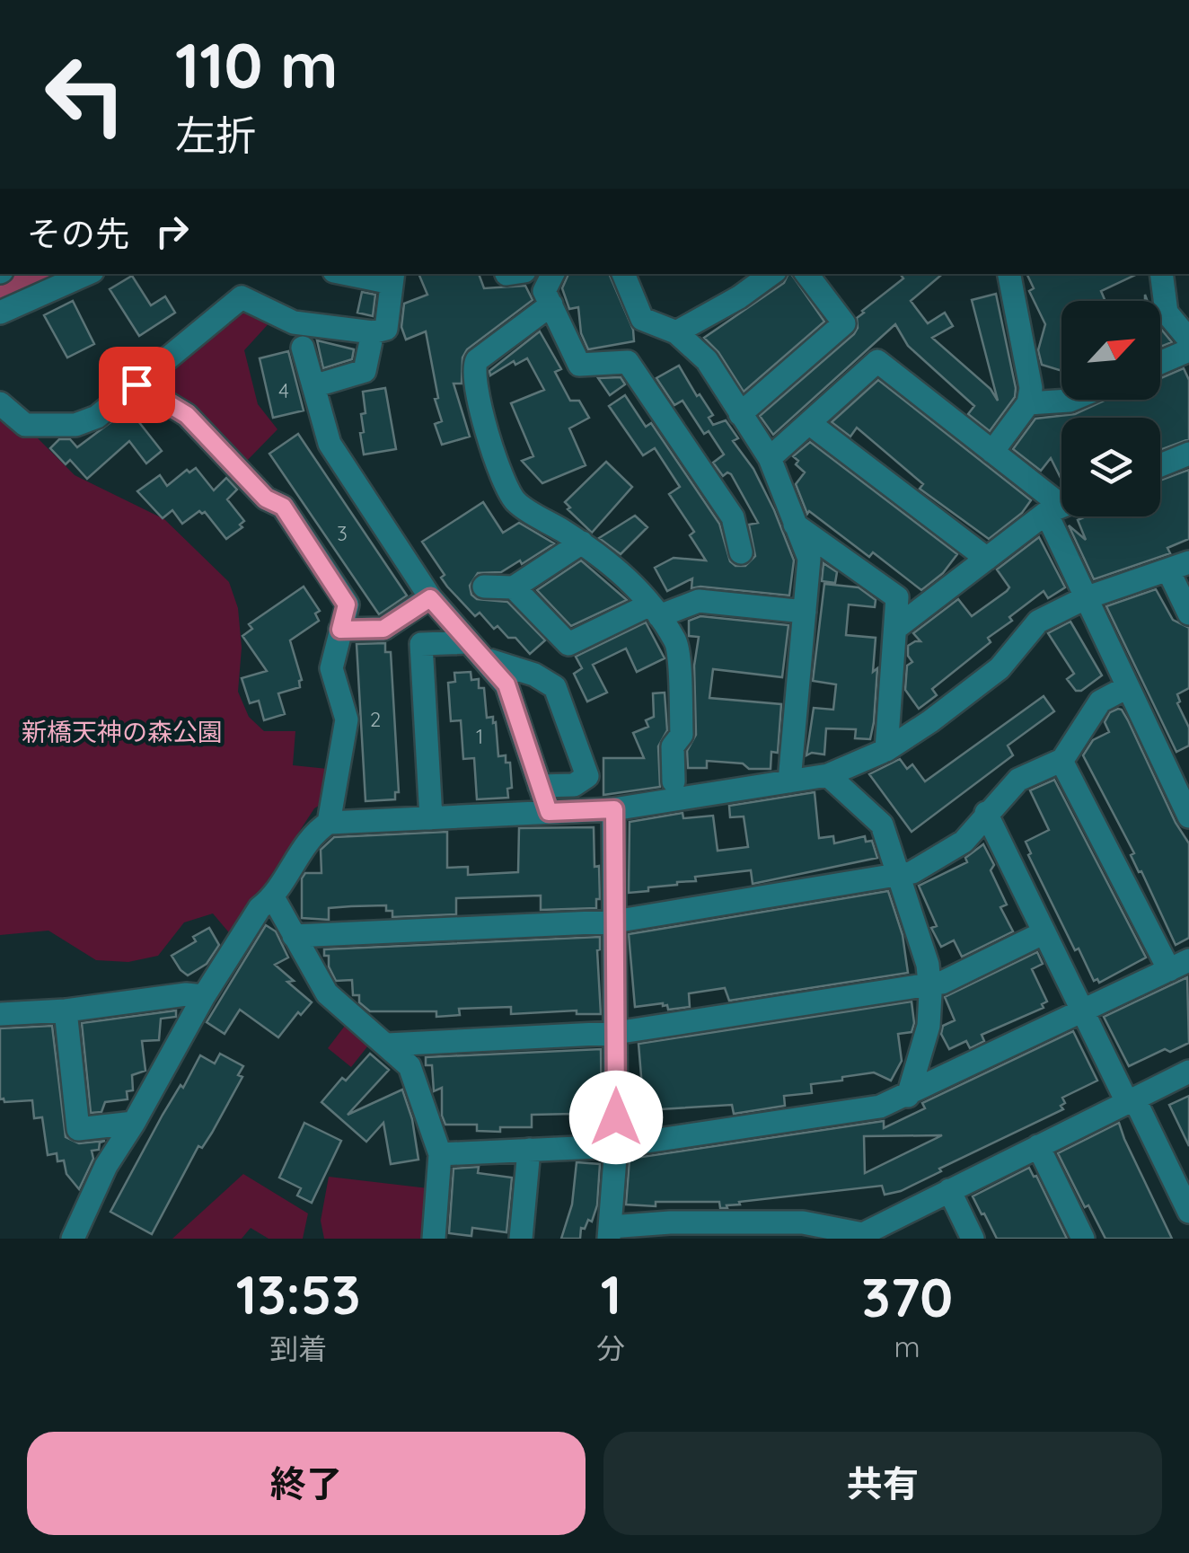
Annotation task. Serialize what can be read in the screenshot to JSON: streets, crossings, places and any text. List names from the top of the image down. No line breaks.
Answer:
{"parks":["新橋天神の森公園"],"house_numbers":["4","3","2","1"],"north":"top right","page":{"turn":["110 m","左折"],"then":"その先","eta":["13:53","到着","1","分","370","m"],"buttons":["終了","共有"]}}
